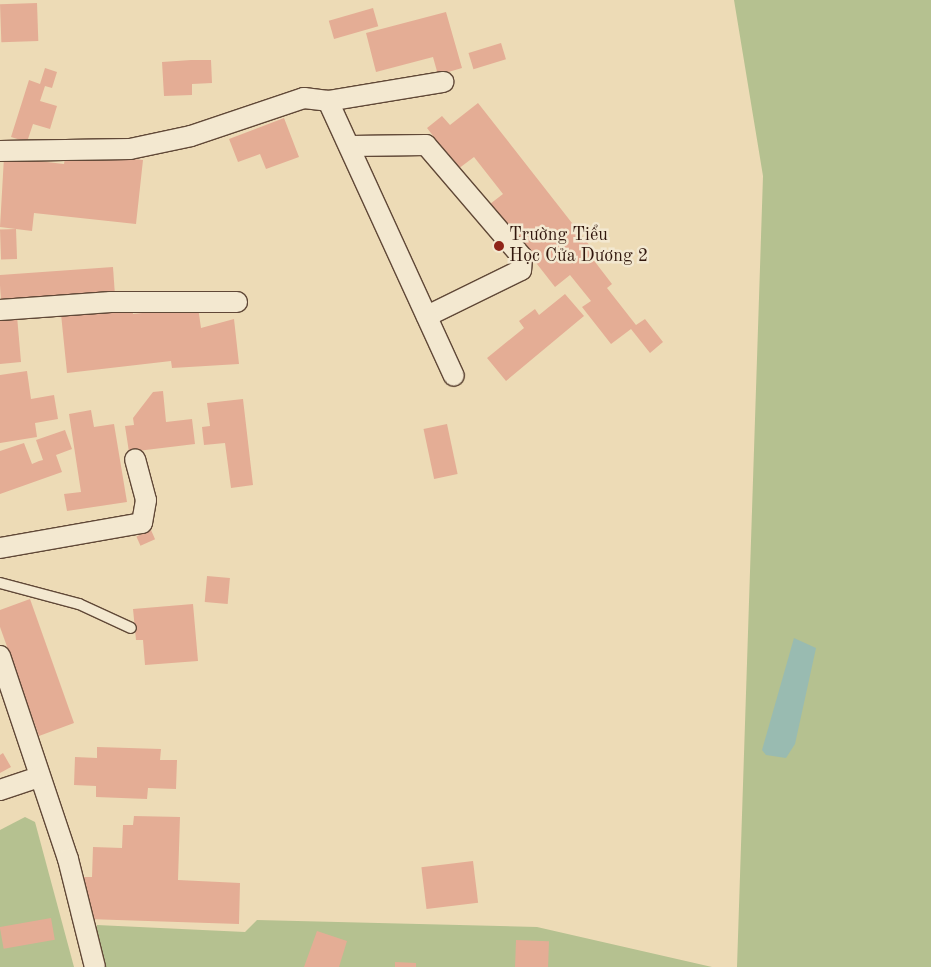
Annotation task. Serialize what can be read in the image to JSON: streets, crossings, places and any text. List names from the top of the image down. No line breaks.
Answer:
{"places":["Trường Tiểu Học Cửa Dương 2"]}
